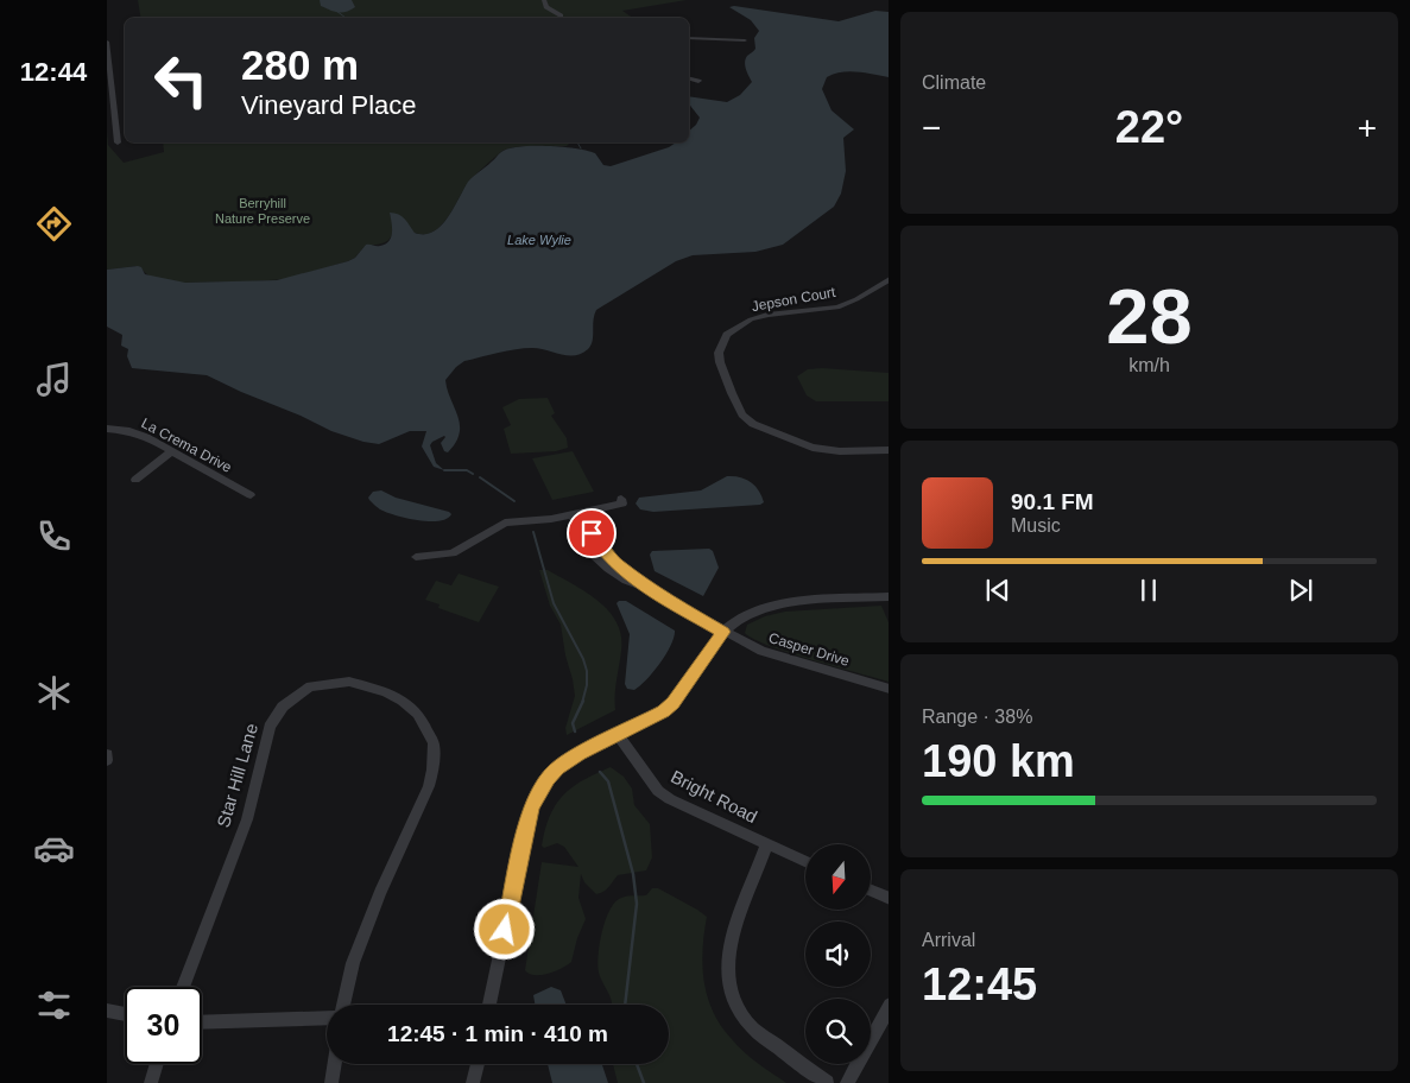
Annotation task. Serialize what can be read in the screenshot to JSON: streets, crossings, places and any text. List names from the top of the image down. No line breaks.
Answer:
{"streets":{"street":["Jepson Court","La Crema Drive","Casper Drive","Star Hill Lane","Bright Road"]},"water":["Lake Wylie"],"parks":["Berryhill Nature Preserve"],"north":"bottom","page":{"tabs":"12:44","tile":["Climate",["28","km/h"],["Range · 38%","190 km"],["Arrival","12:45"]],"turn":["280 m","Vineyard Place"],"heat":["−","22°","+"],"song":["90.1 FM","Music"],"limit":"30","trip":"12:45 · 1 min · 410 m"}}
